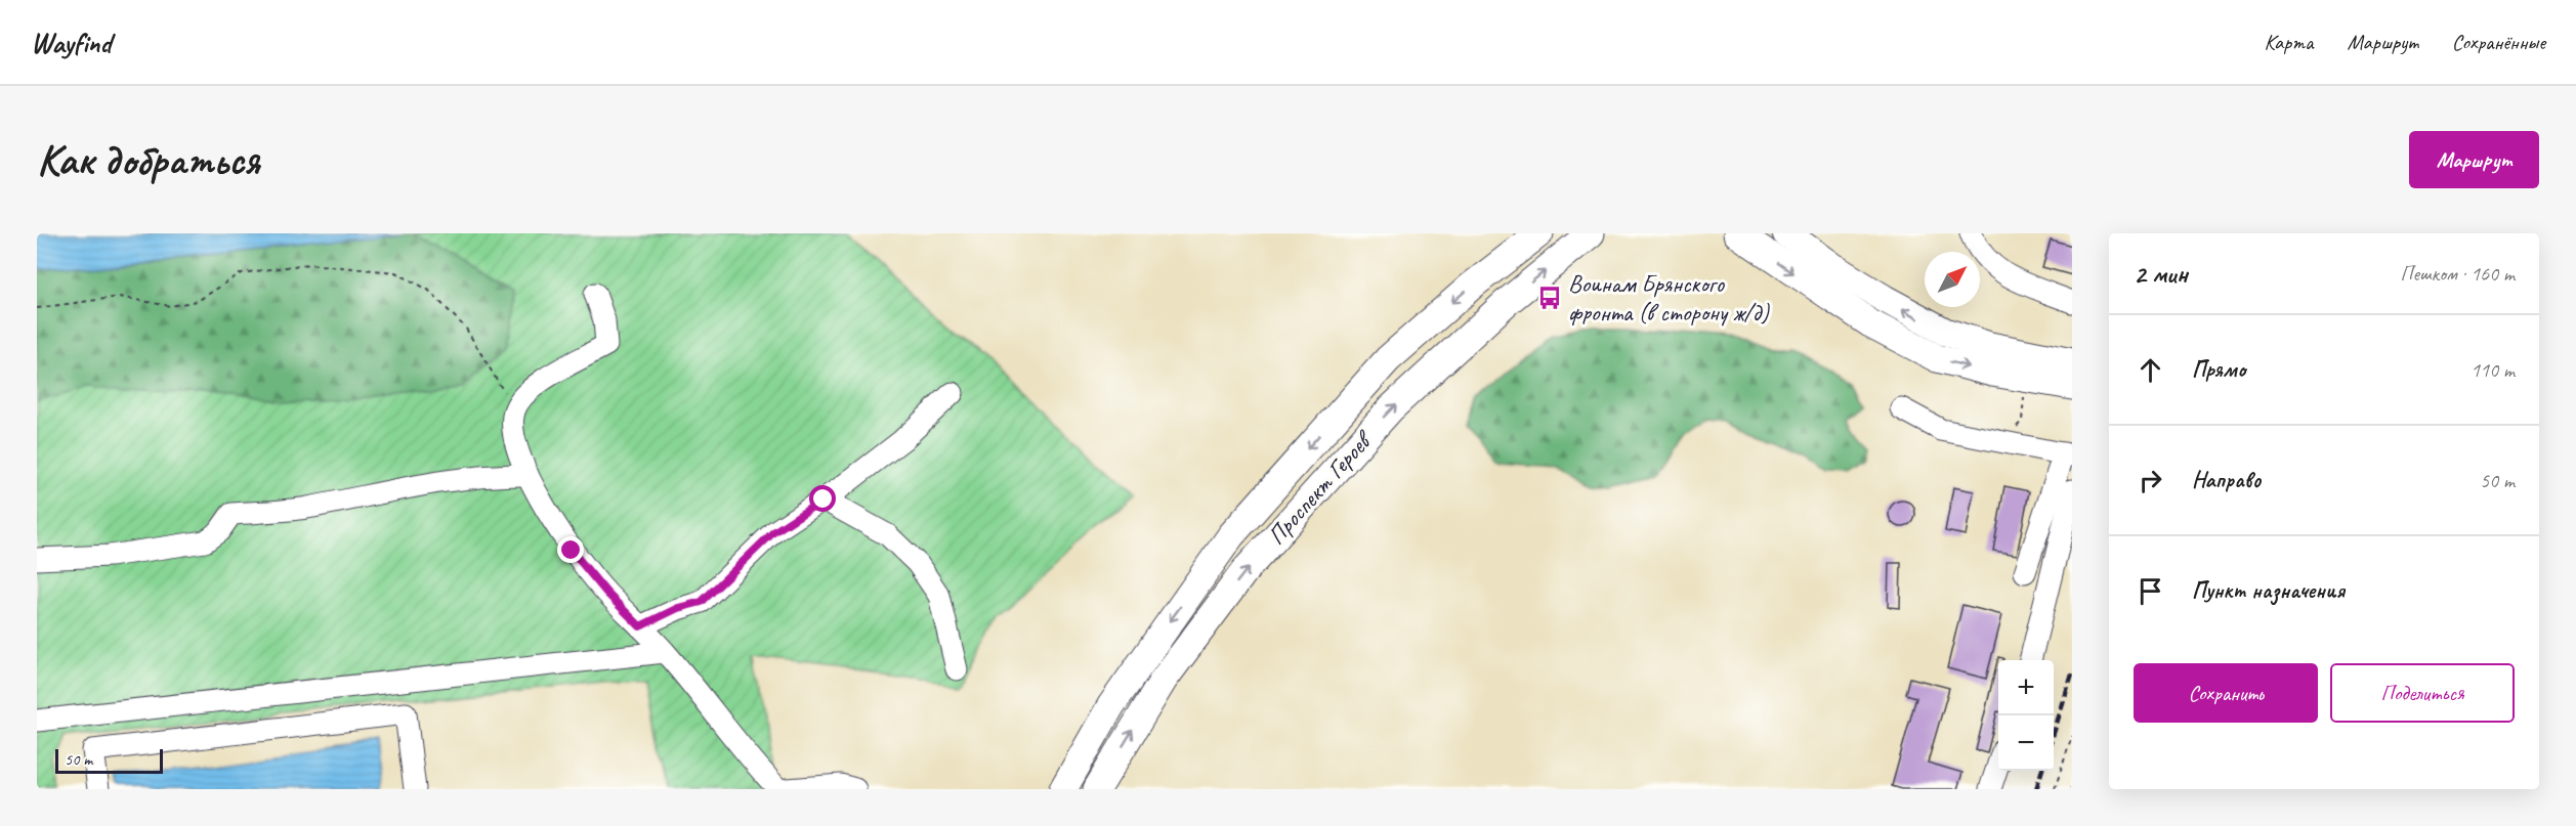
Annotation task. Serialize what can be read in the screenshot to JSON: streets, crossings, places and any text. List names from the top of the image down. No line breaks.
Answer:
{"streets":{"main road":["Проспект Героев"]},"places":{"bus stop":["Воинам Брянского фронта (в сторону ж/д)"]},"scale_bar":"50 m","north":"top right","page":{"header":"Wayfind","nav":["Карта","Маршрут","Сохранённые"],"buttons":["Маршрут",["Сохранить","Поделиться"]],"title":"Как добраться","heading":["2 мин","Пешком · 160 m"],"list":[["Прямо","110 m"],["Направо","50 m"],"Пункт назначения"],"map_buttons":["+","−"],"scale":"50 m"}}
